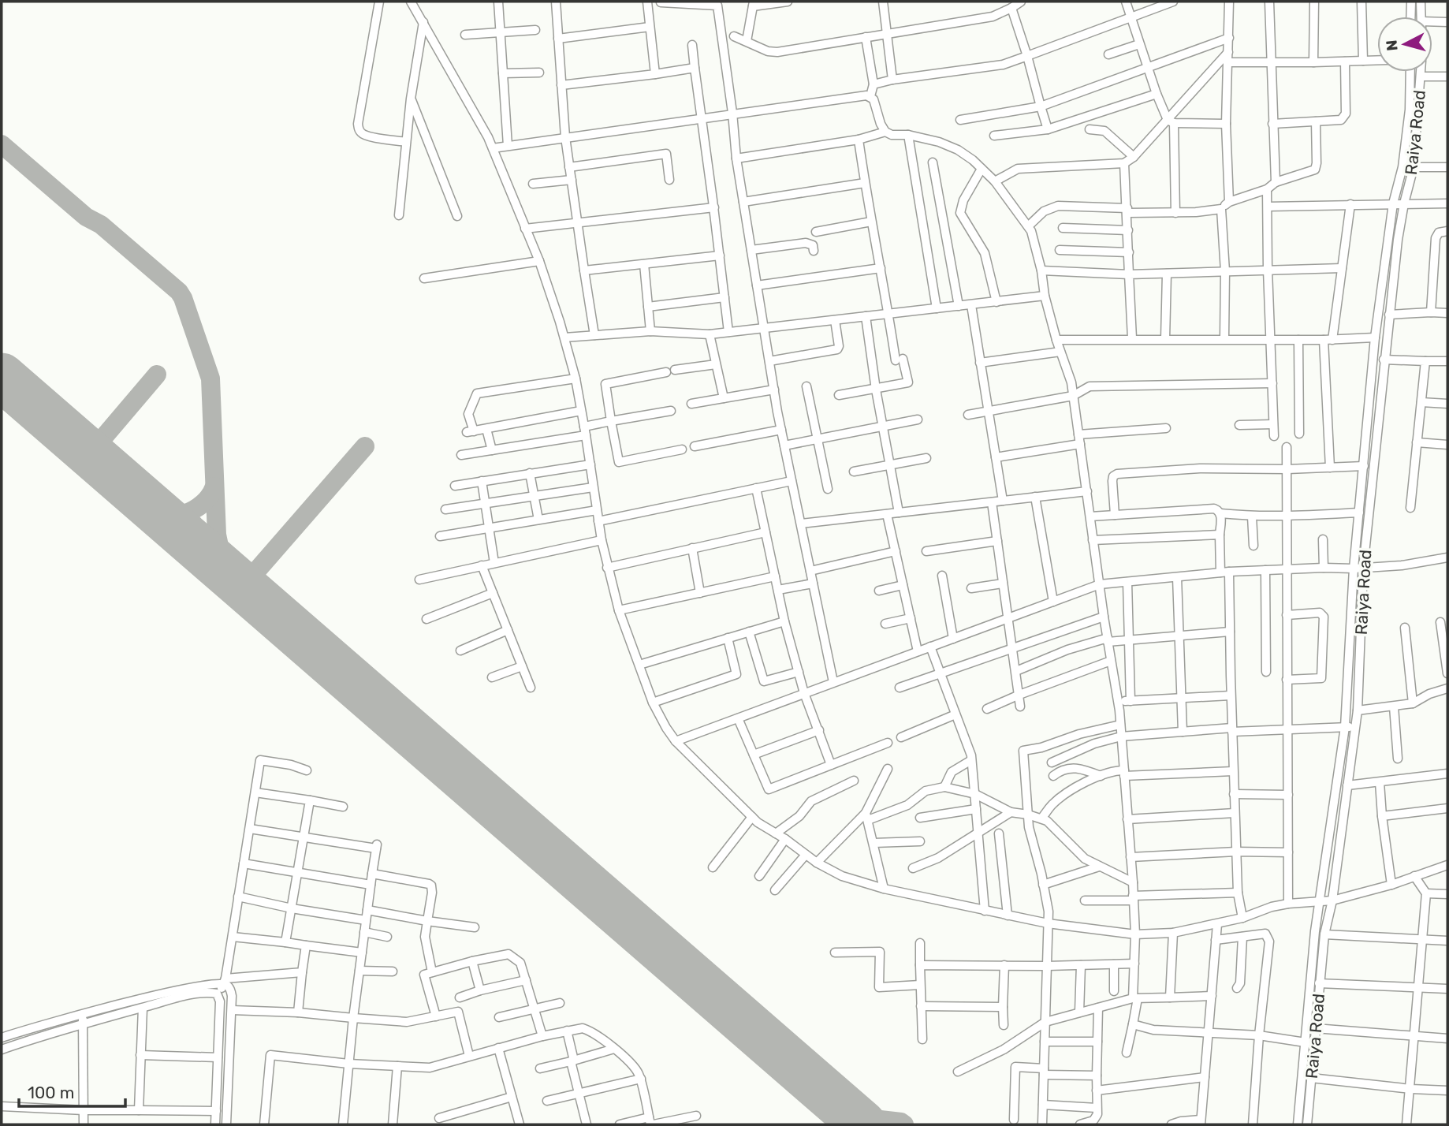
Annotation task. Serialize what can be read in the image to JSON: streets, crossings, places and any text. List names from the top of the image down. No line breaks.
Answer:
{"streets":{"street":["Raiya Road"]},"scale_bar":"100 m","north":"left"}
